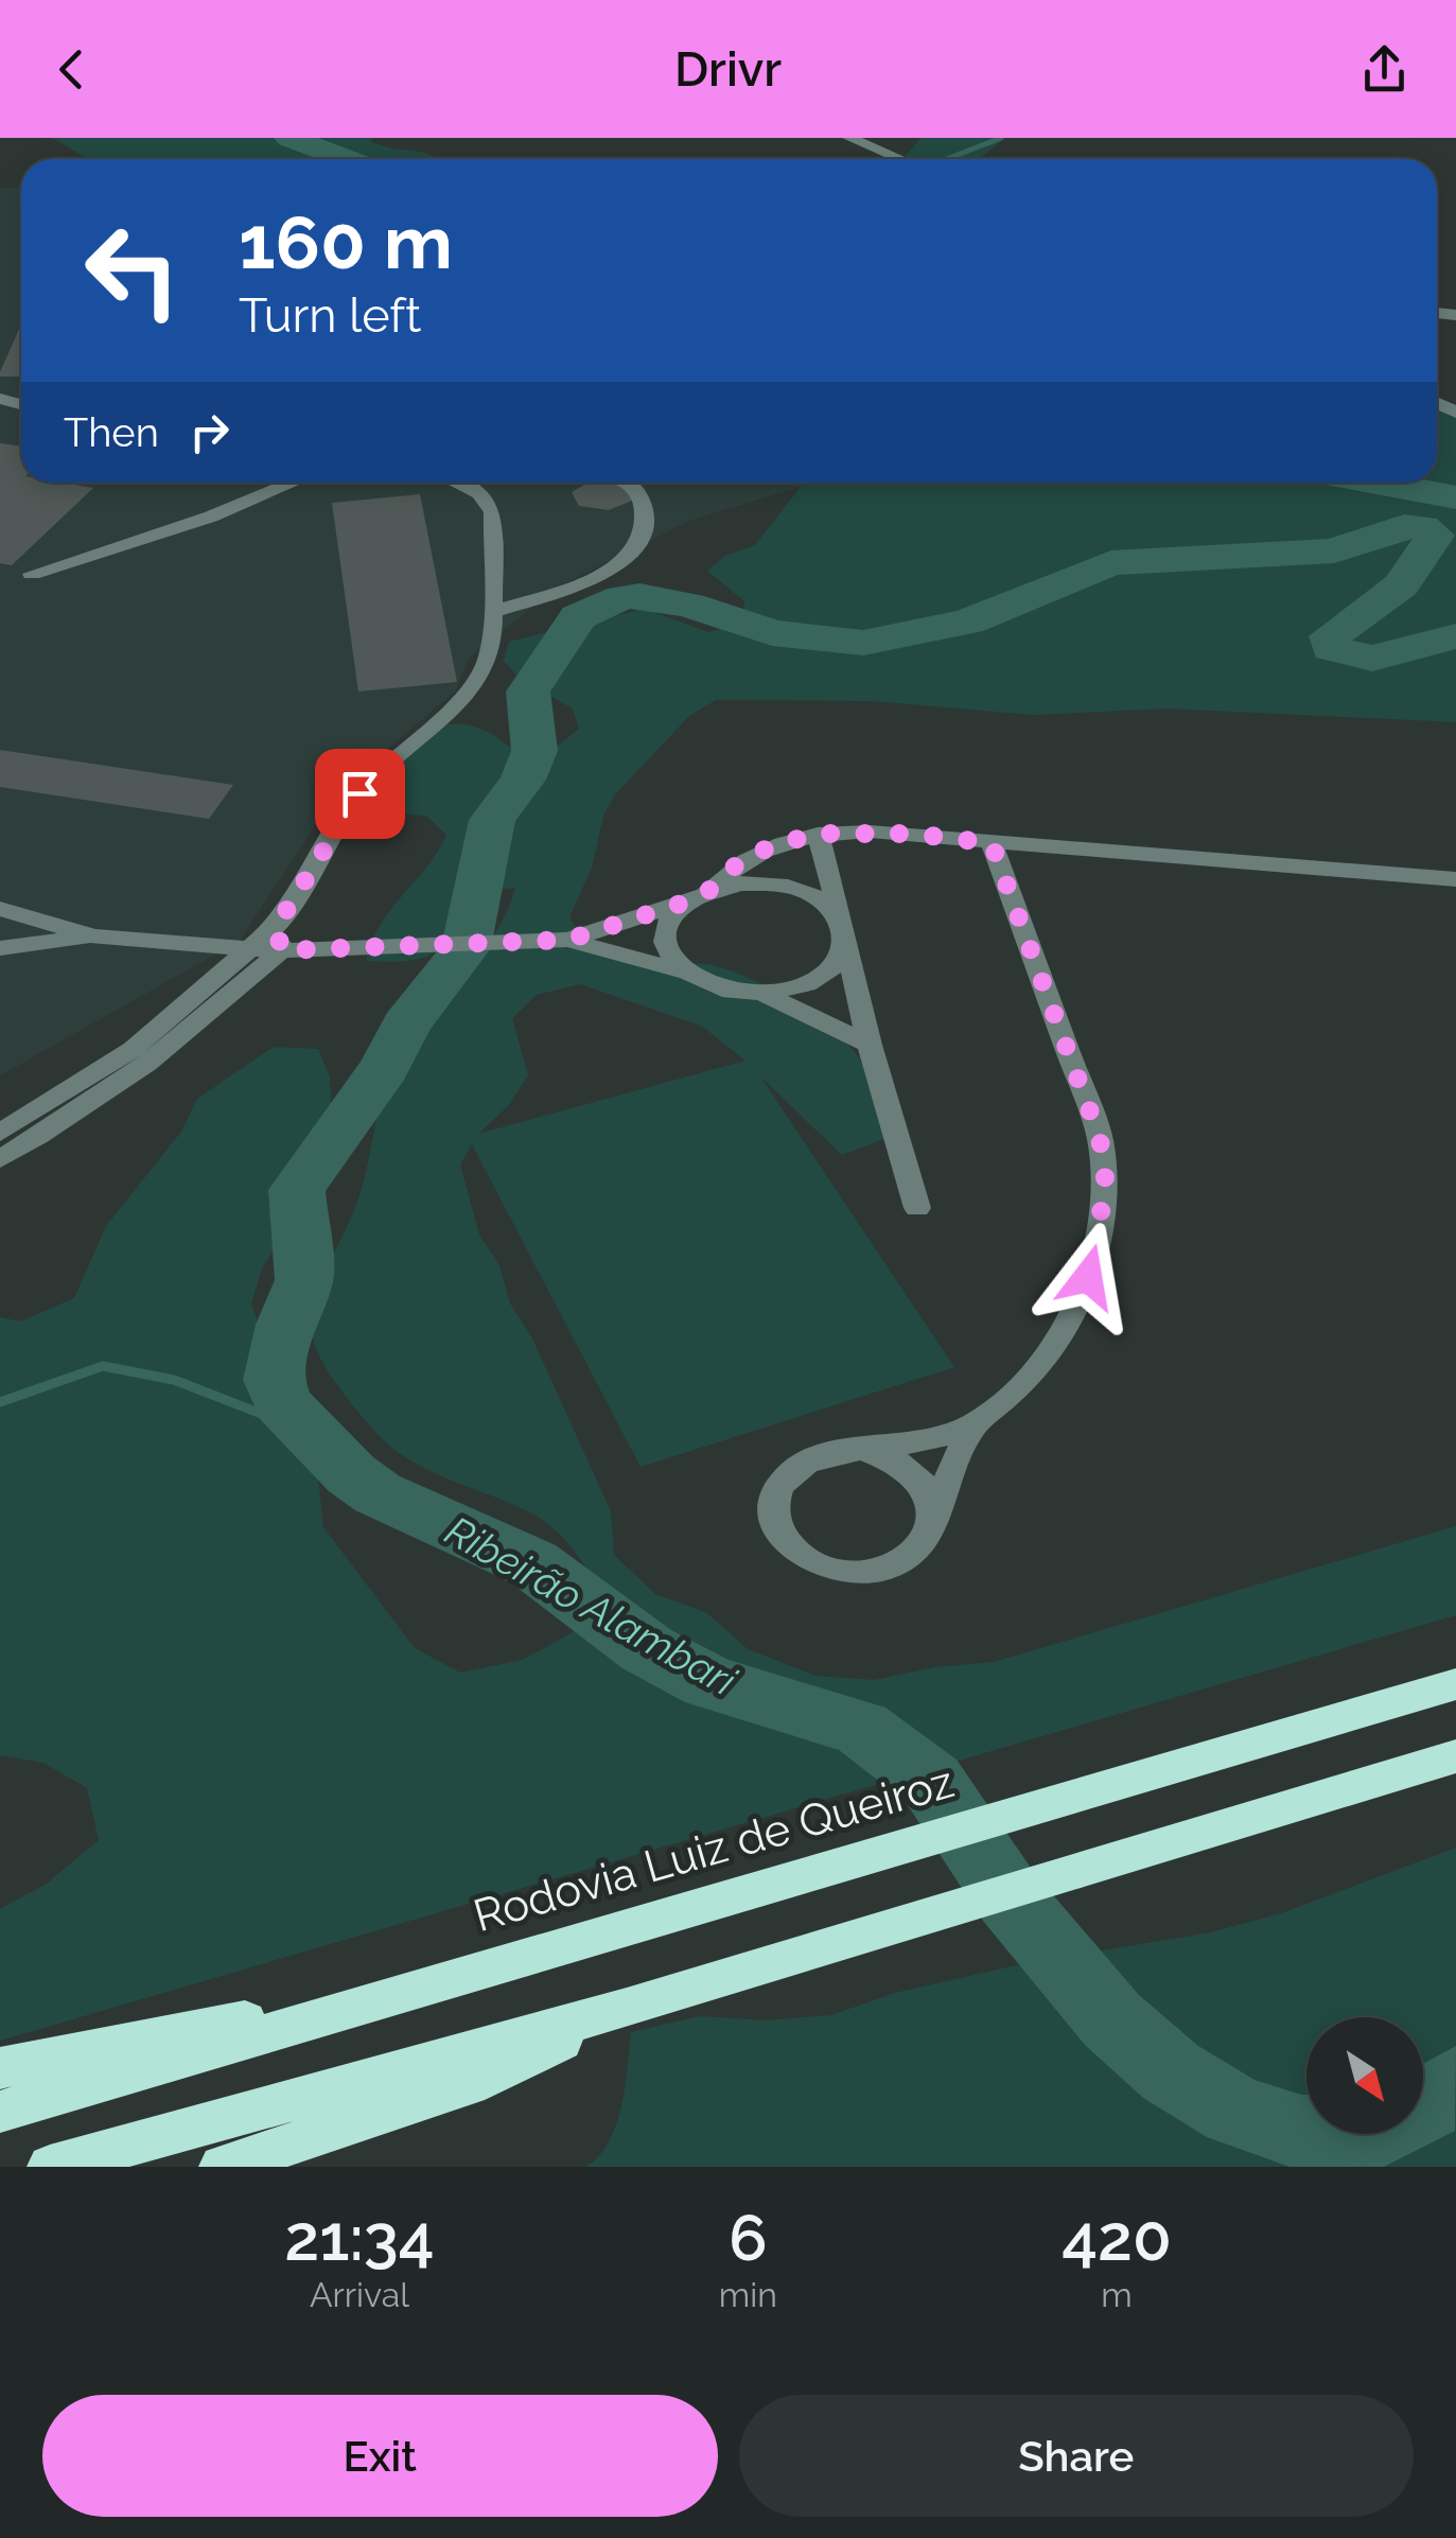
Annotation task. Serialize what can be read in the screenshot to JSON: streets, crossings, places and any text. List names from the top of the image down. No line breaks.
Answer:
{"streets":{"highway":["Rodovia Luiz de Queiroz"]},"water":["Ribeirão Alambari"],"north":"bottom right","page":{"header":"Drivr","turn":["160 m","Turn left"],"then":"Then","eta":["21:34","Arrival","6","min","420","m"],"buttons":["Exit","Share"]}}
